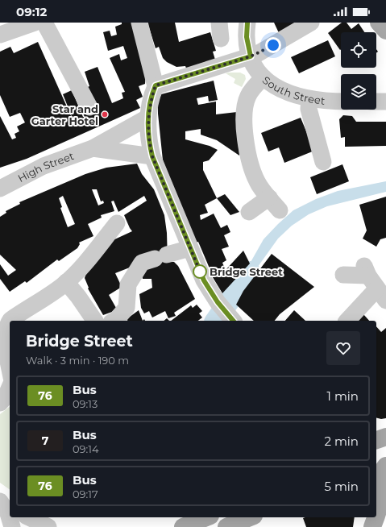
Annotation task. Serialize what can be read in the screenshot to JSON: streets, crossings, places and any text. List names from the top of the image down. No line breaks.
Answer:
{"streets":{"street":["South Street","High Street"]},"places":["Star and Garter Hotel","Bridge Street"],"lines":["bus line 76"],"page":{"status":"09:12","heading":["Bridge Street","Walk · 3 min · 190 m"],"list":[{"mark":"76","name":"Bus","note":"09:13","value":"1 min"},{"mark":"7","name":"Bus","note":"09:14","value":"2 min"},{"mark":"76","name":"Bus","note":"09:17","value":"5 min"}]}}
